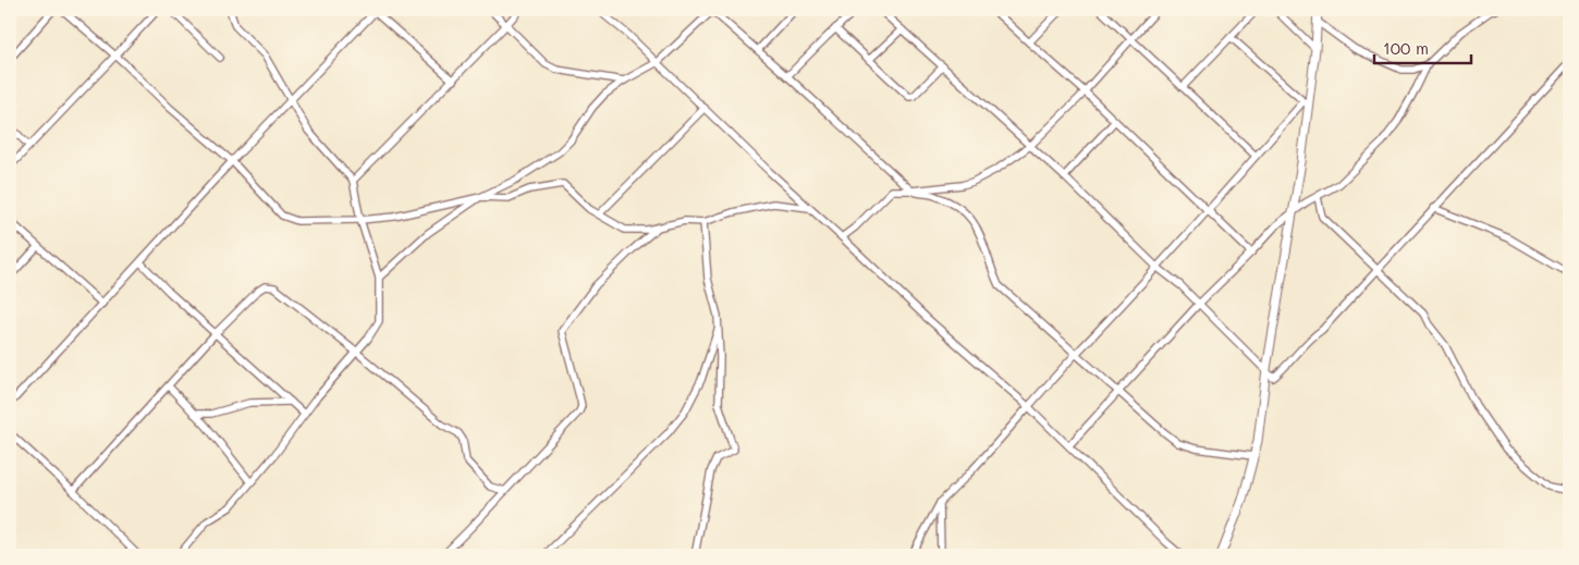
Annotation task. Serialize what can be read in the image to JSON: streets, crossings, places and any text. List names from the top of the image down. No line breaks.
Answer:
{"scale_bar":"100 m"}
